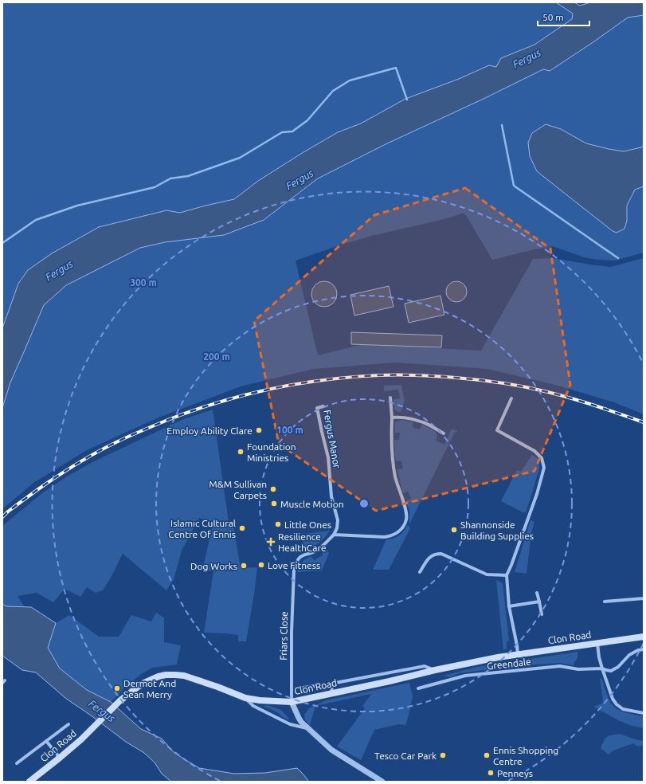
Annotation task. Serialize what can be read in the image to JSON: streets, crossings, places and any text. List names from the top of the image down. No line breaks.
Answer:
{"streets":{"main road":["Clon Road"],"street":["Fergus Manor","Friars Close","Greendale"]},"crossings":[["Fergus Manor","Friars Close"],["Friars Close","Clon Road"]],"water":["Fergus"],"places":{"other":["Employ Ability Clare","Foundation Ministries","M&M Sullivan Carpets","Muscle Motion","Little Ones","Islamic Cultural Centre Of Ennis","Shannonside Building Supplies","Love Fitness","Dog Works","Dermot And Sean Merry","Tesco Car Park","Ennis Shopping Centre","Penneys"],"health":["Resilience HealthCare"]},"scale_bar":"50 m","rings":["300 m","200 m","100 m"]}
